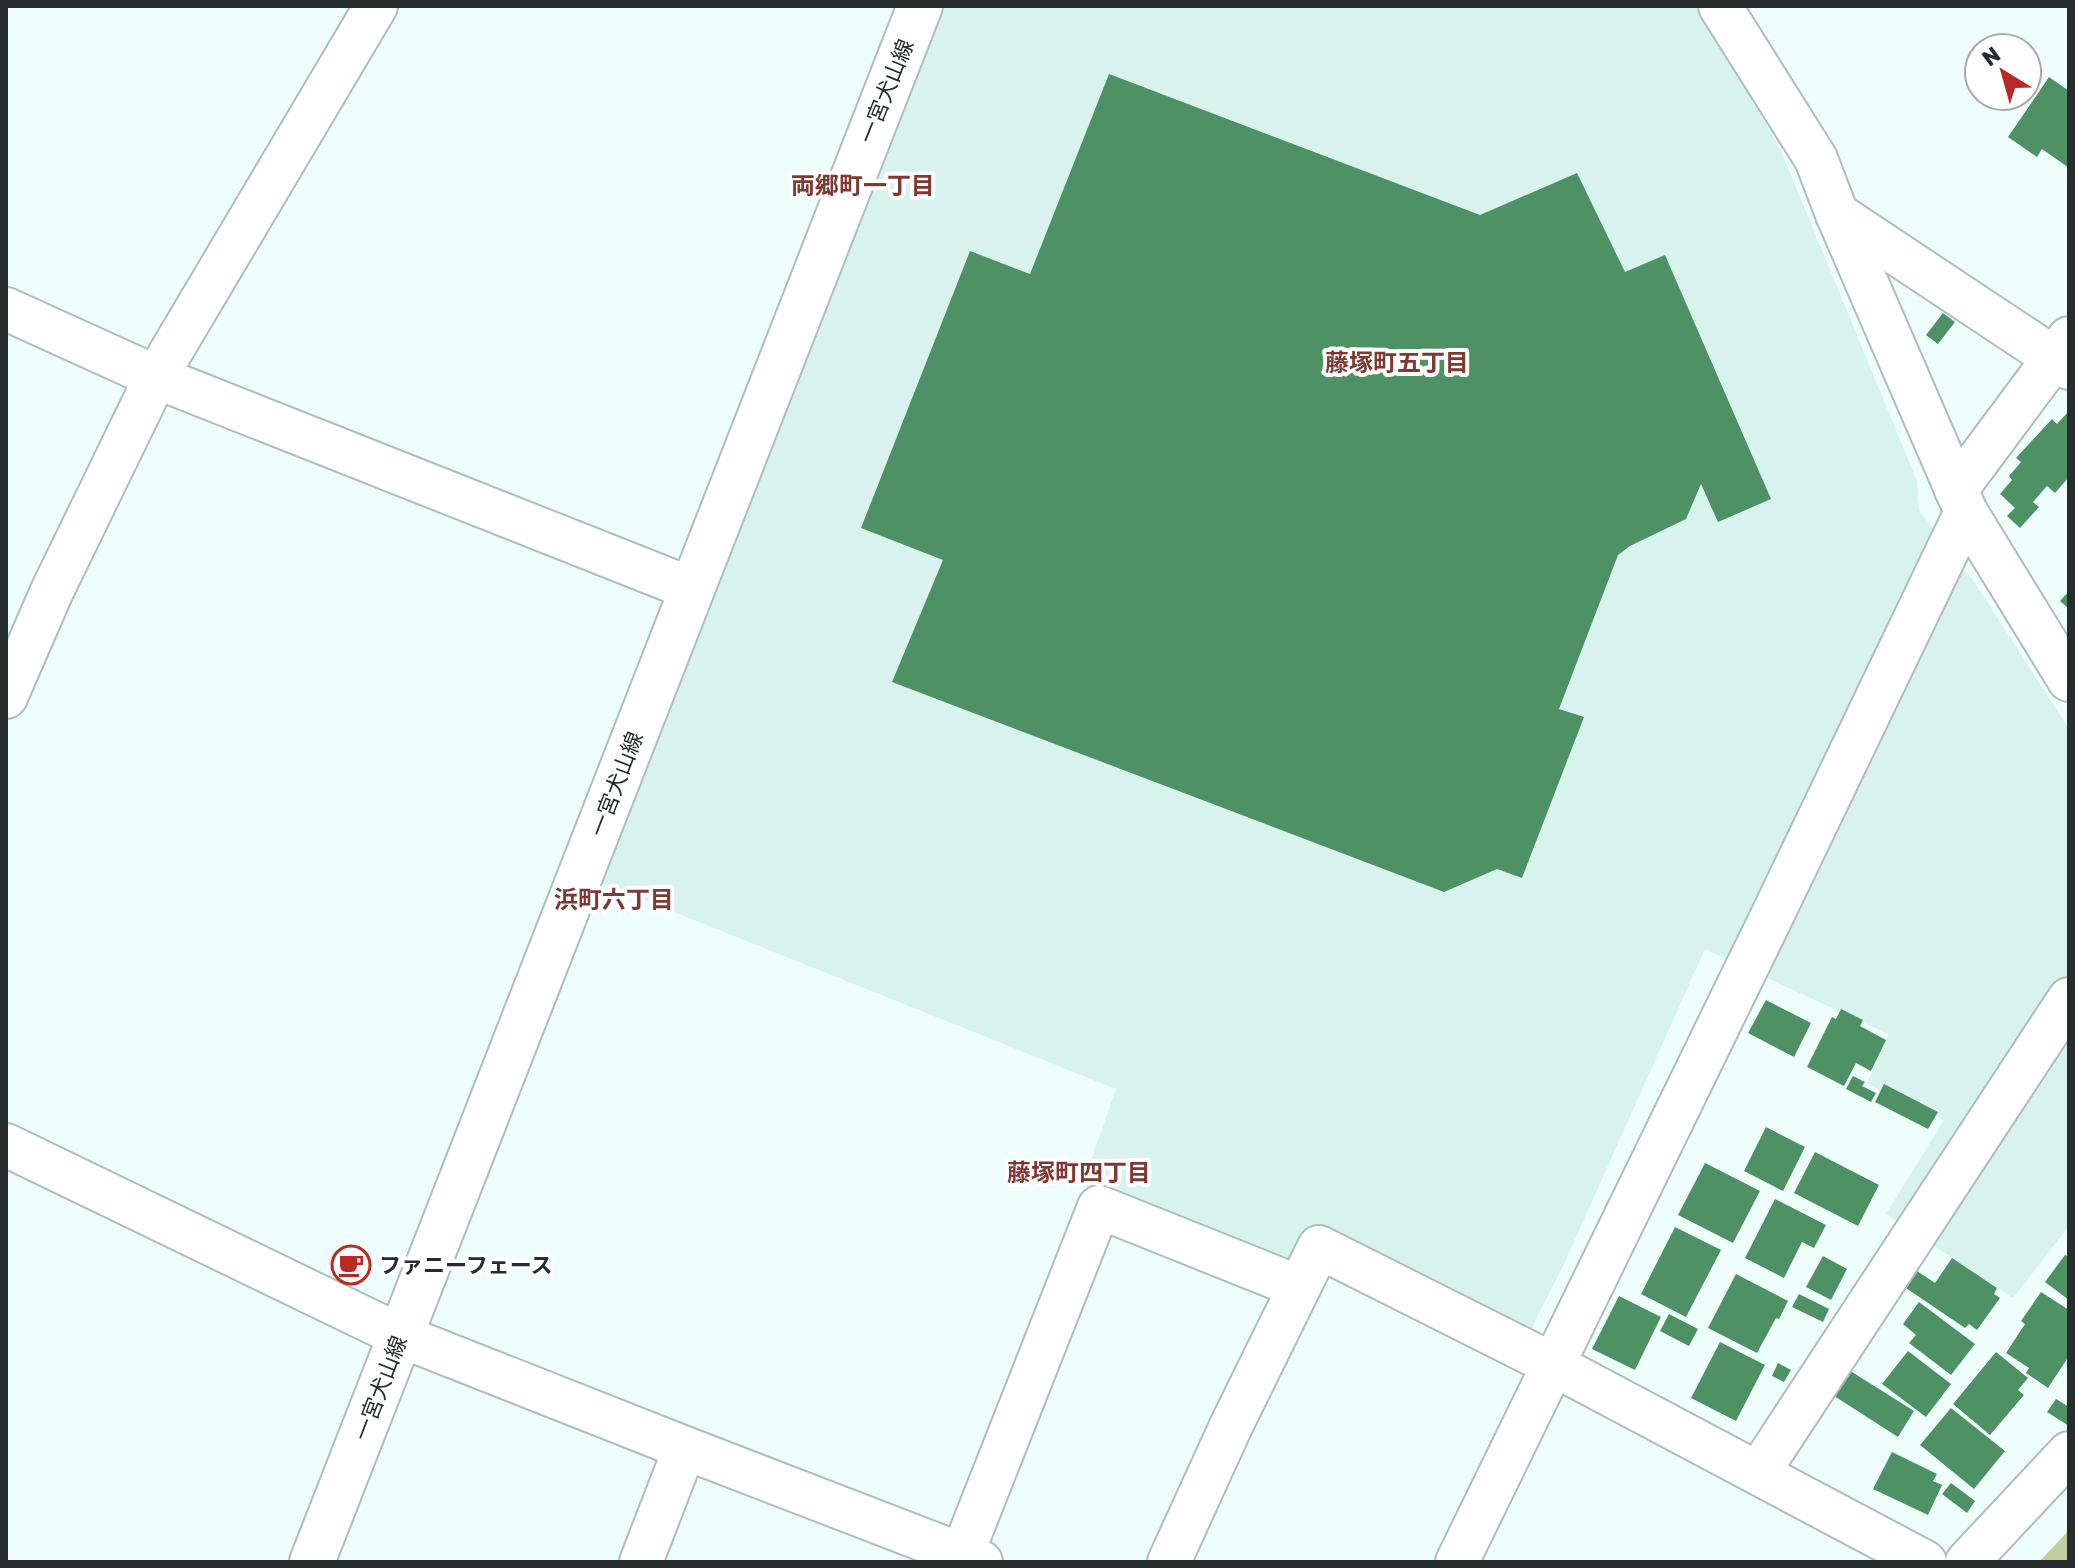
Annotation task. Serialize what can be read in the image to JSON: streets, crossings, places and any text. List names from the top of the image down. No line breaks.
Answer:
{"streets":{"main road":["一宮犬山線"]},"districts":["両郷町一丁目","藤塚町五丁目","浜町六丁目","藤塚町四丁目"],"places":{"cafe":["ファニーフェース"]},"north":"top left"}
